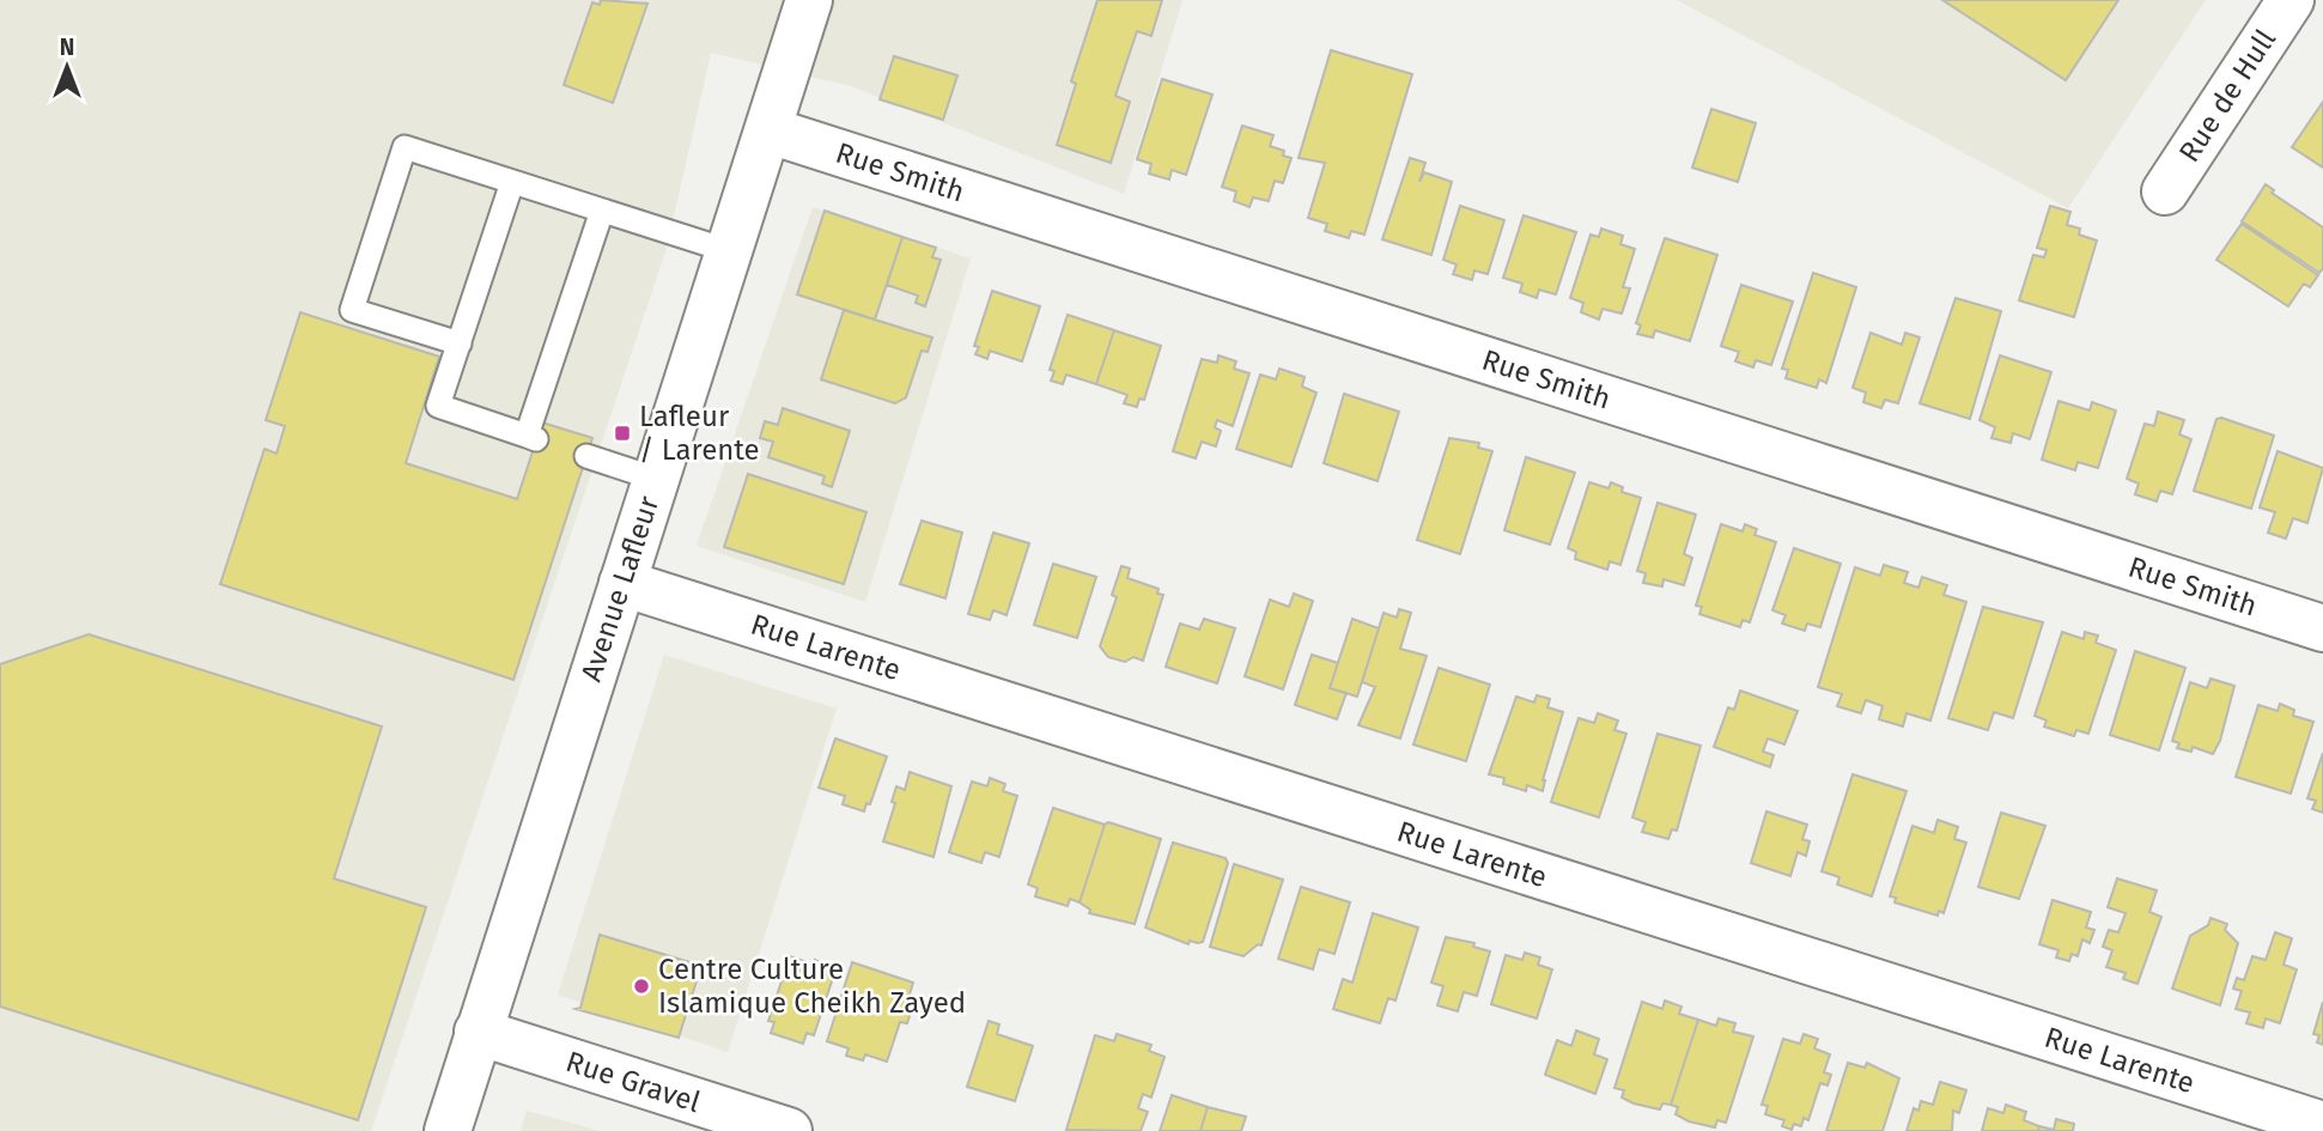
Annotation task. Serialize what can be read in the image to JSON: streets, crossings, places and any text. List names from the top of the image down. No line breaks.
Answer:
{"streets":{"street":["Rue de Hull","Rue Smith","Avenue Lafleur","Rue Larente","Rue Gravel"]},"crossings":[["Rue Smith","Avenue Lafleur"],["Avenue Lafleur","Rue Larente"],["Avenue Lafleur","Rue Gravel"]],"places":{"transit":["Lafleur / Larente"],"other":["Centre Culture Islamique Cheikh Zayed"]},"north":"top"}
